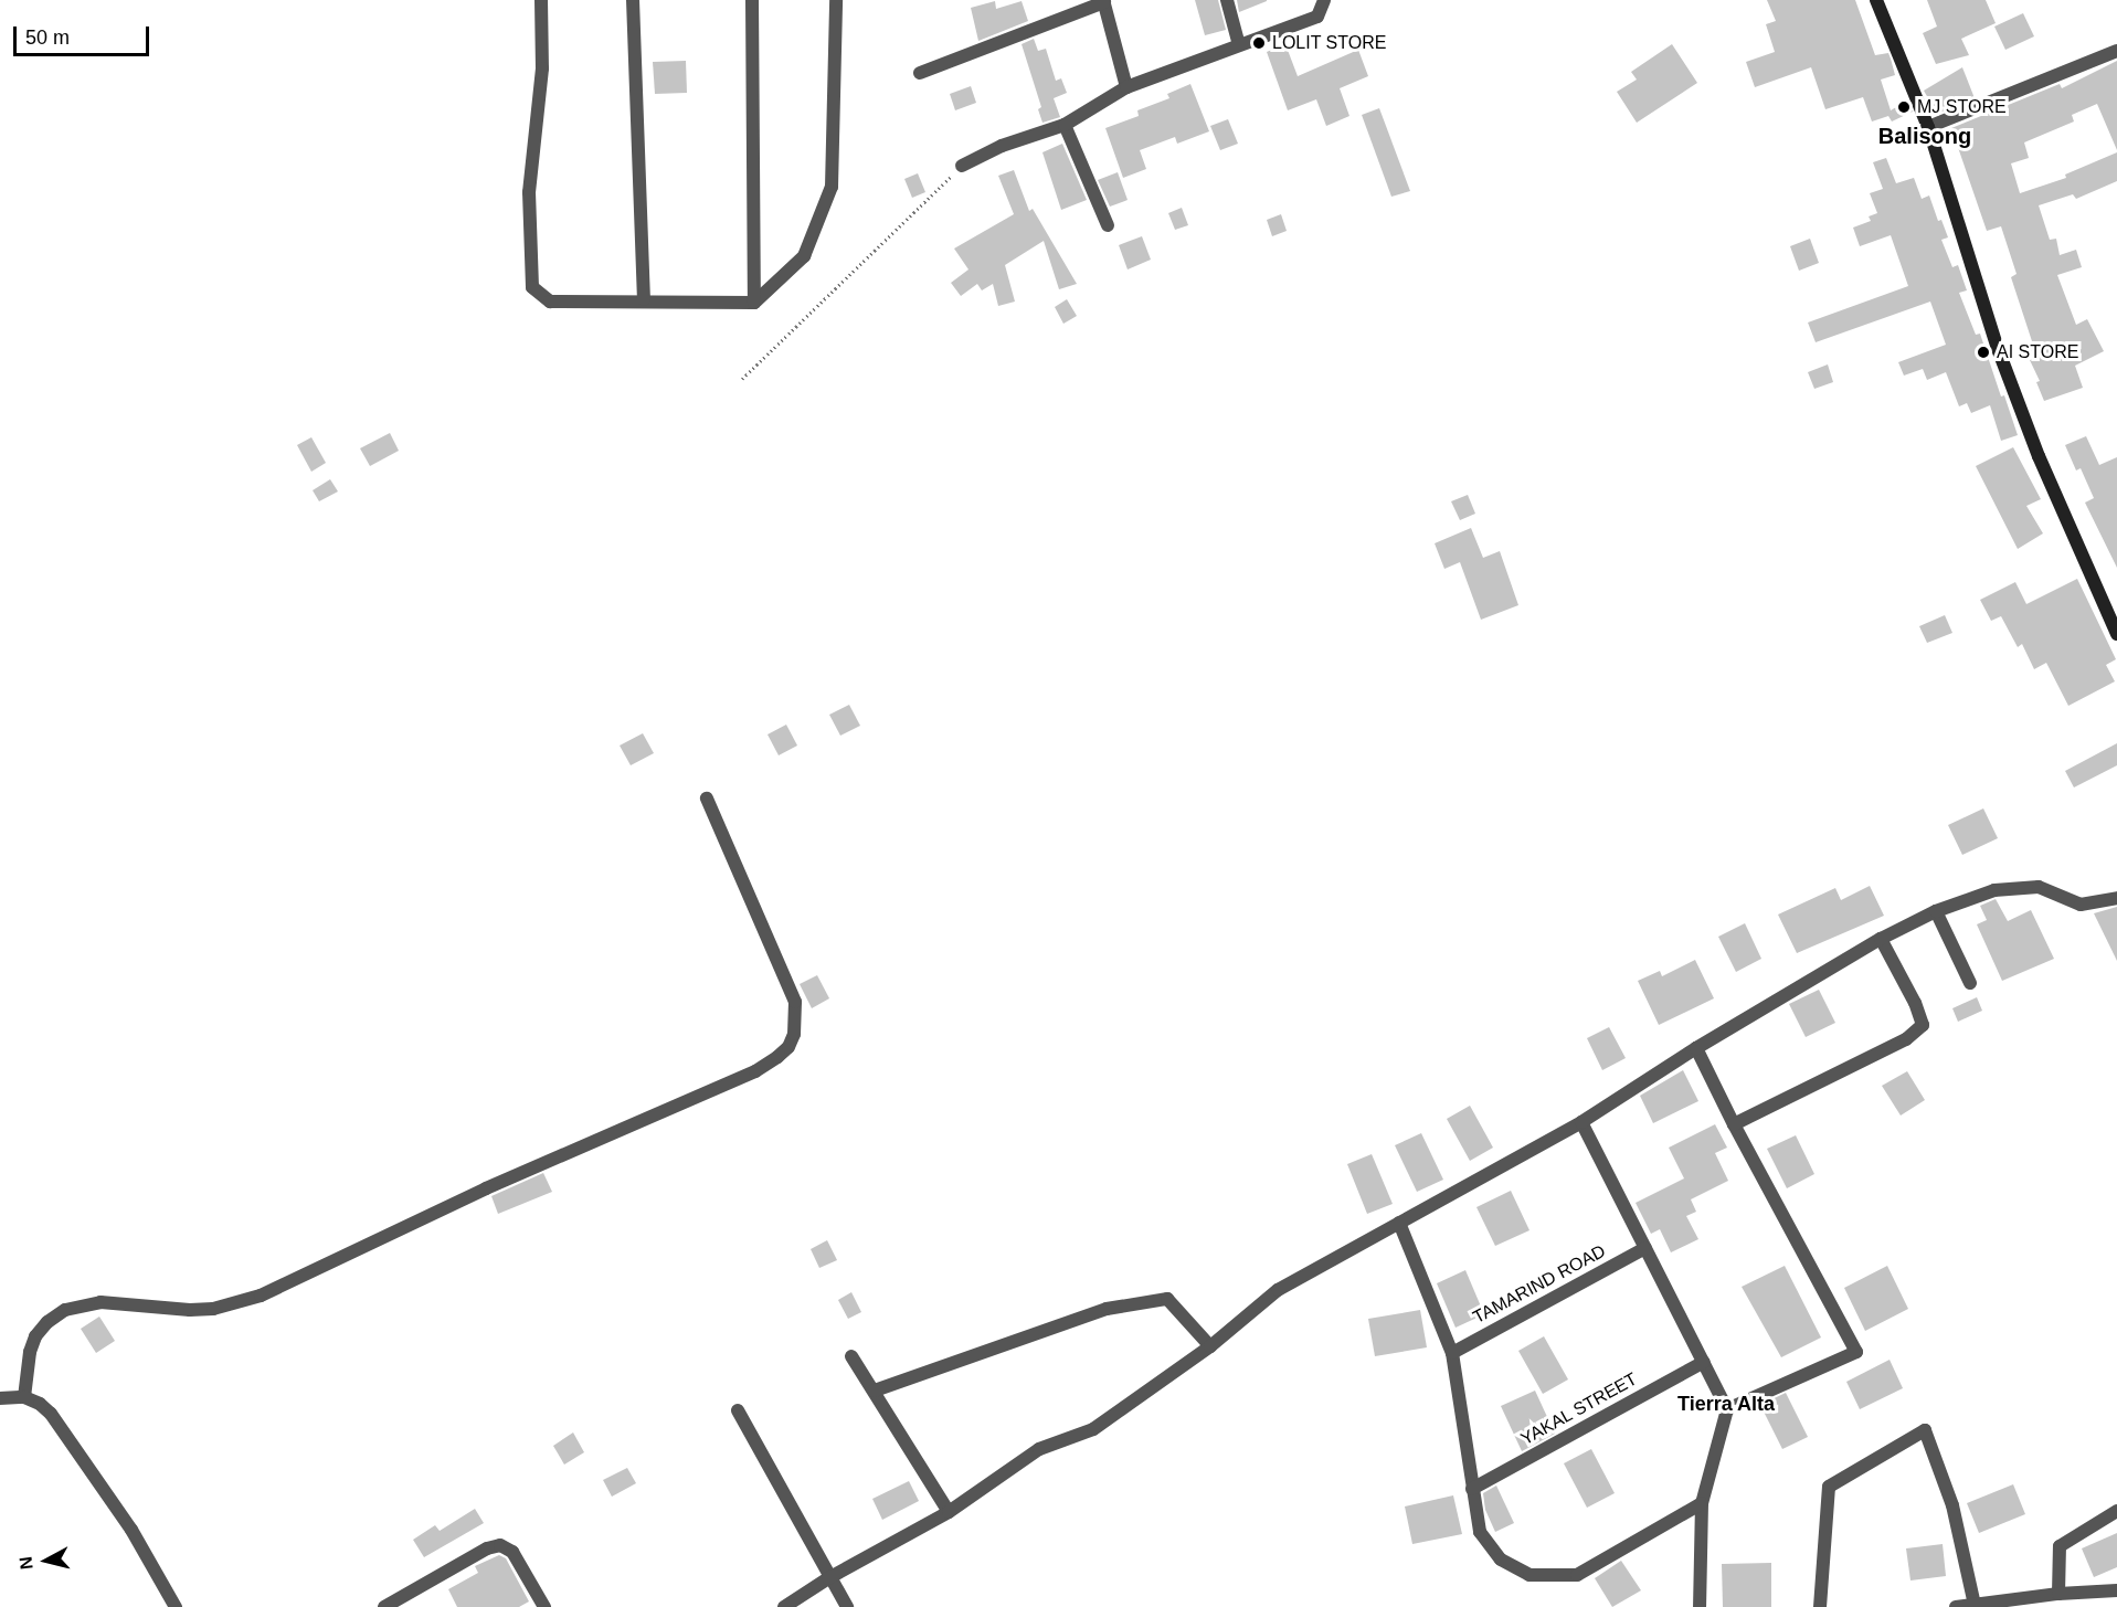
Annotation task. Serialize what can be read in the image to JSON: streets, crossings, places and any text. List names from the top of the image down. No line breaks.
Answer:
{"streets":{"street":["TAMARIND ROAD","YAKAL STREET"]},"districts":["Balisong","Tierra Alta"],"places":["LOLIT STORE","MJ STORE","AI STORE"],"scale_bar":"50 m","north":"left"}
